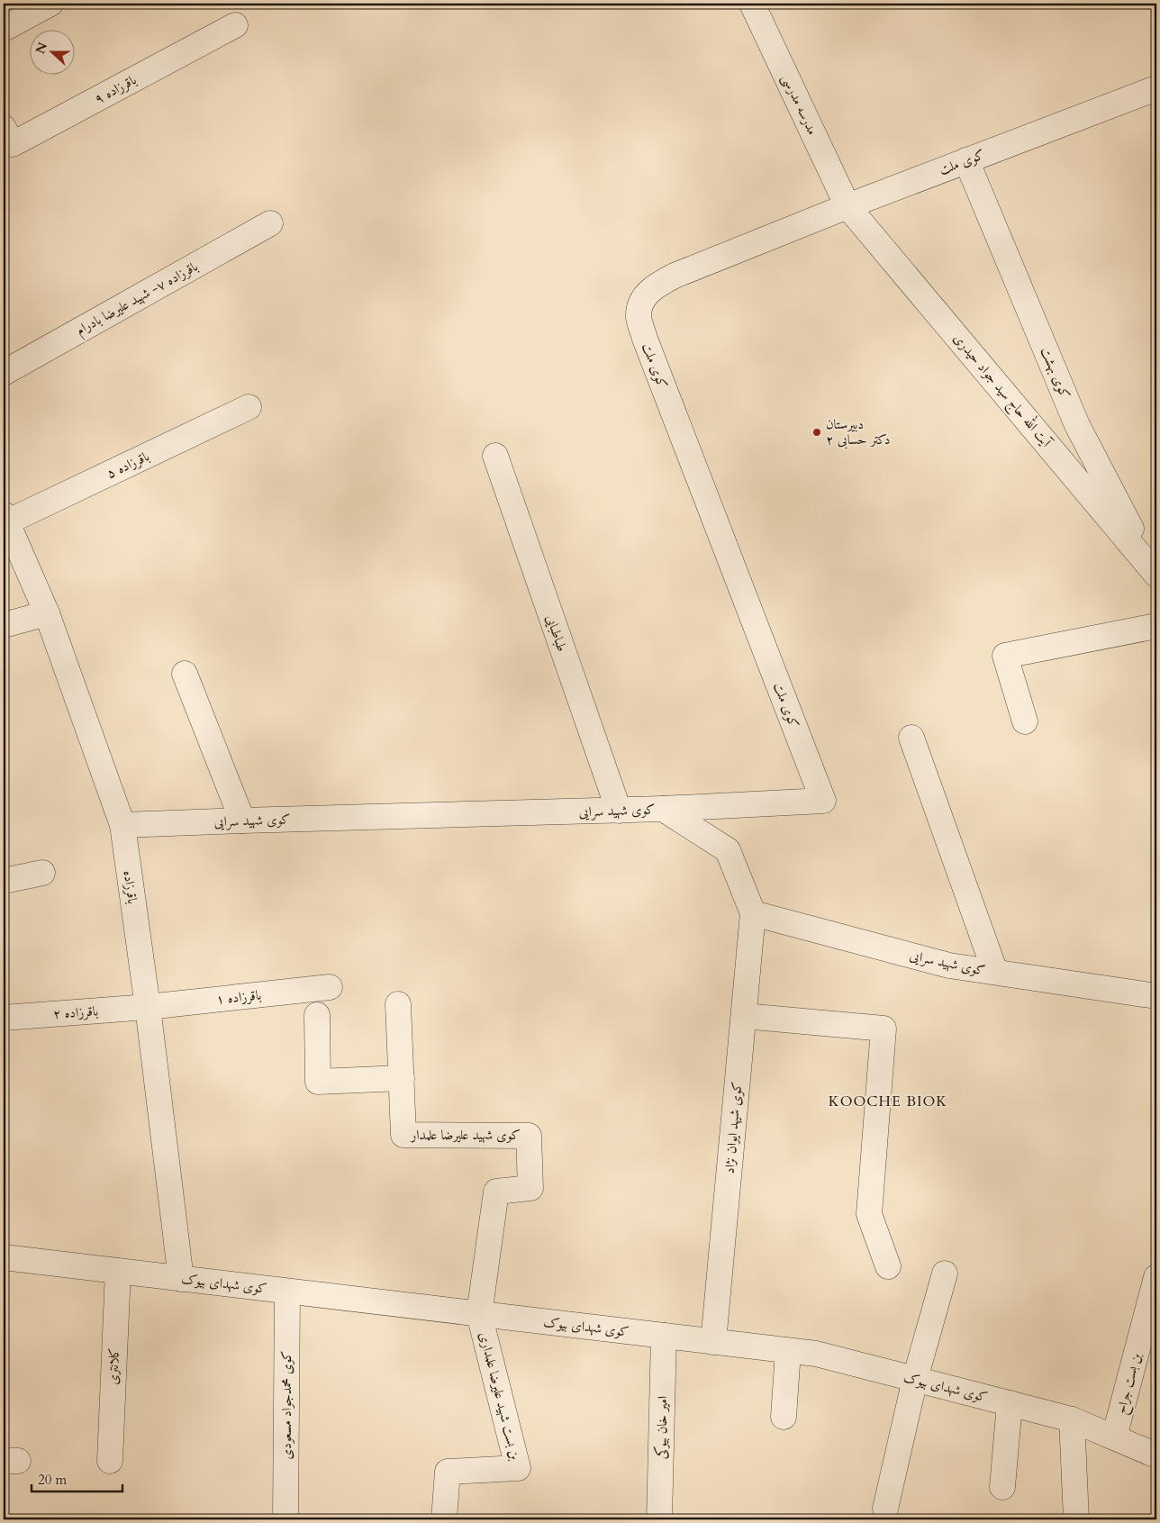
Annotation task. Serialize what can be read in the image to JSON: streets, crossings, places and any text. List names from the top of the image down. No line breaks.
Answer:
{"streets":{"street":["باقرزاده ۹","مدرسه مدرسی","کوی ملت","باقرزاده ۷- شهید علیرضا بادرام","کوی بهشت","آیت الله حاج سید جواد حیدری","باقرزاده ۵","طباطبایی","کوی شهید سرایی","باقرزاده","باقرزاده ۱","باقرزاده ۲","کوی شیهد ایوان نژاد","کوی شهید علیرضا علمدار","کوی شهدای بیوک","کلانتری","بن بست جراح","بن بست شهید علیرضا علمداری","کوی محمدجواد مسعودی","امیر خان بیوکی"]},"crossings":[["مدرسه مدرسی","کوی ملت"],["مدرسه مدرسی","آیت الله حاج سید جواد حیدری"],["کوی ملت","کوی بهشت"],["کوی ملت","آیت الله حاج سید جواد حیدری"],["کوی ملت","کوی شهید سرایی"],["کوی بهشت","آیت الله حاج سید جواد حیدری"],["باقرزاده ۵","باقرزاده"],["طباطبایی","کوی شهید سرایی"],["کوی شهید سرایی","باقرزاده"],["کوی شهید سرایی","کوی شیهد ایوان نژاد"],["باقرزاده","باقرزاده ۱"],["باقرزاده","باقرزاده ۲"],["باقرزاده","کوی شهدای بیوک"],["باقرزاده ۱","باقرزاده ۲"],["کوی شیهد ایوان نژاد","کوی شهدای بیوک"],["کوی شهید علیرضا علمدار","کوی شهدای بیوک"],["کوی شهید علیرضا علمدار","بن بست شهید علیرضا علمداری"],["کوی شهدای بیوک","کلانتری"],["کوی شهدای بیوک","بن بست جراح"],["کوی شهدای بیوک","بن بست شهید علیرضا علمداری"],["کوی شهدای بیوک","کوی محمدجواد مسعودی"],["کوی شهدای بیوک","امیر خان بیوکی"]],"districts":["KOOCHE BIOK"],"places":["دبیرستان دکتر حسابی ۲"],"scale_bar":"20 m","north":"left"}
